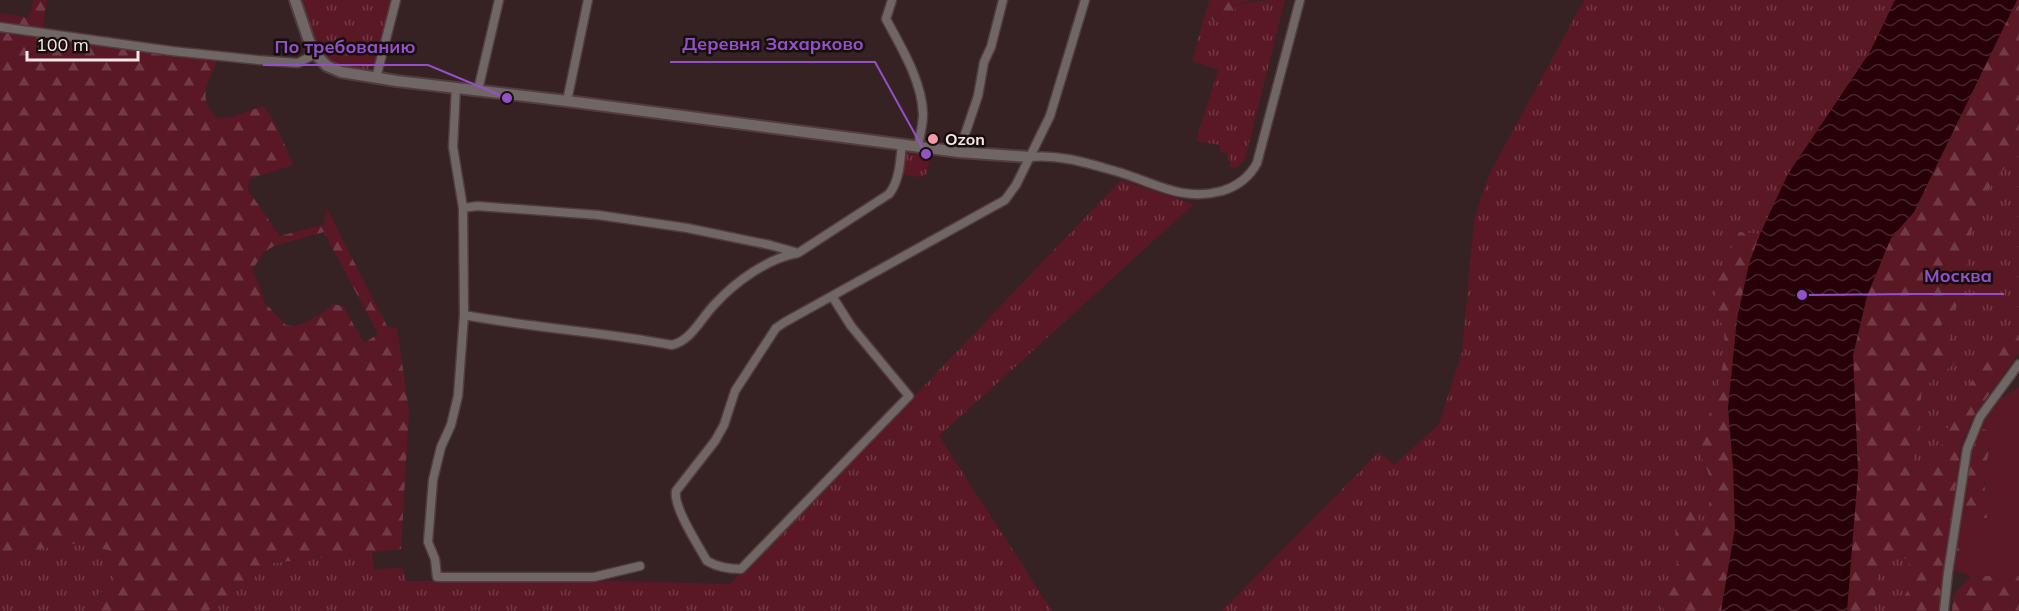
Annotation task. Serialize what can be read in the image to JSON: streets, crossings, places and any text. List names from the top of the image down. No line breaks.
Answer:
{"places":["По требованию","Ozon","Деревня Захарково","Москва"],"scale_bar":"100 m"}
